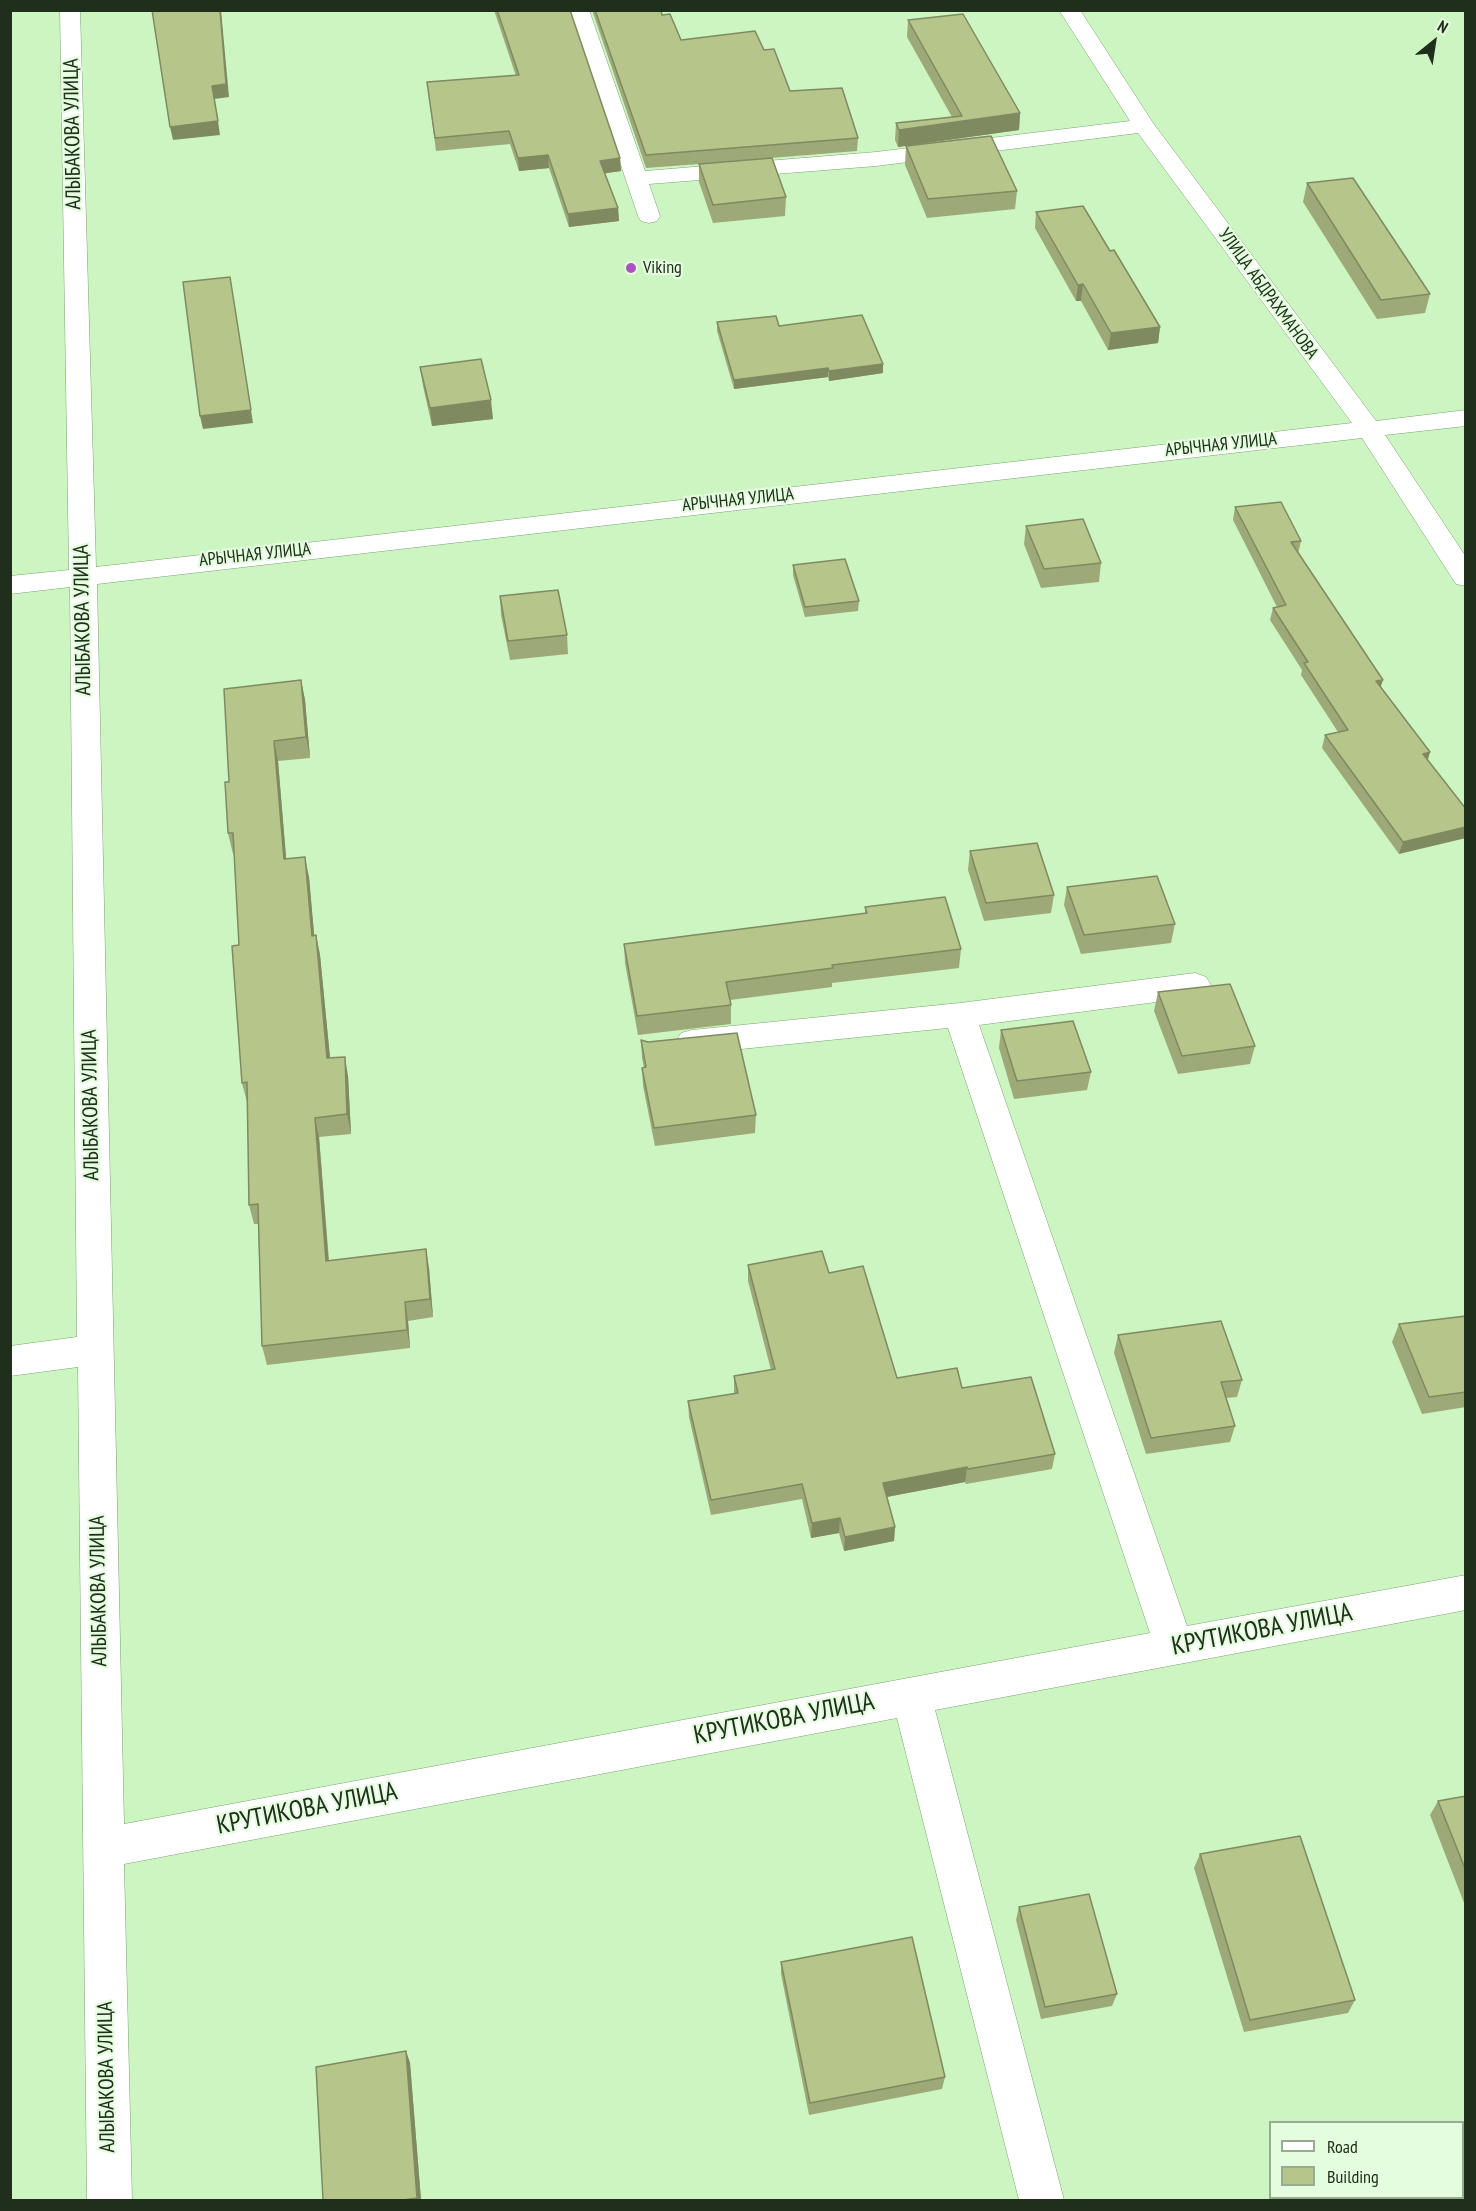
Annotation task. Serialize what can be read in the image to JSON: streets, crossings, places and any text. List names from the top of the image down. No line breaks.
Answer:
{"streets":{"street":["АЛЫБАКОВА УЛИЦА","УЛИЦА АБДРАХМАНОВА","АРЫЧНАЯ УЛИЦА","КРУТИКОВА УЛИЦА"]},"crossings":[["АЛЫБАКОВА УЛИЦА","АРЫЧНАЯ УЛИЦА"],["АЛЫБАКОВА УЛИЦА","КРУТИКОВА УЛИЦА"],["УЛИЦА АБДРАХМАНОВА","АРЫЧНАЯ УЛИЦА"]],"places":["Viking"],"legend":["Road","Building"],"north":"top right"}
